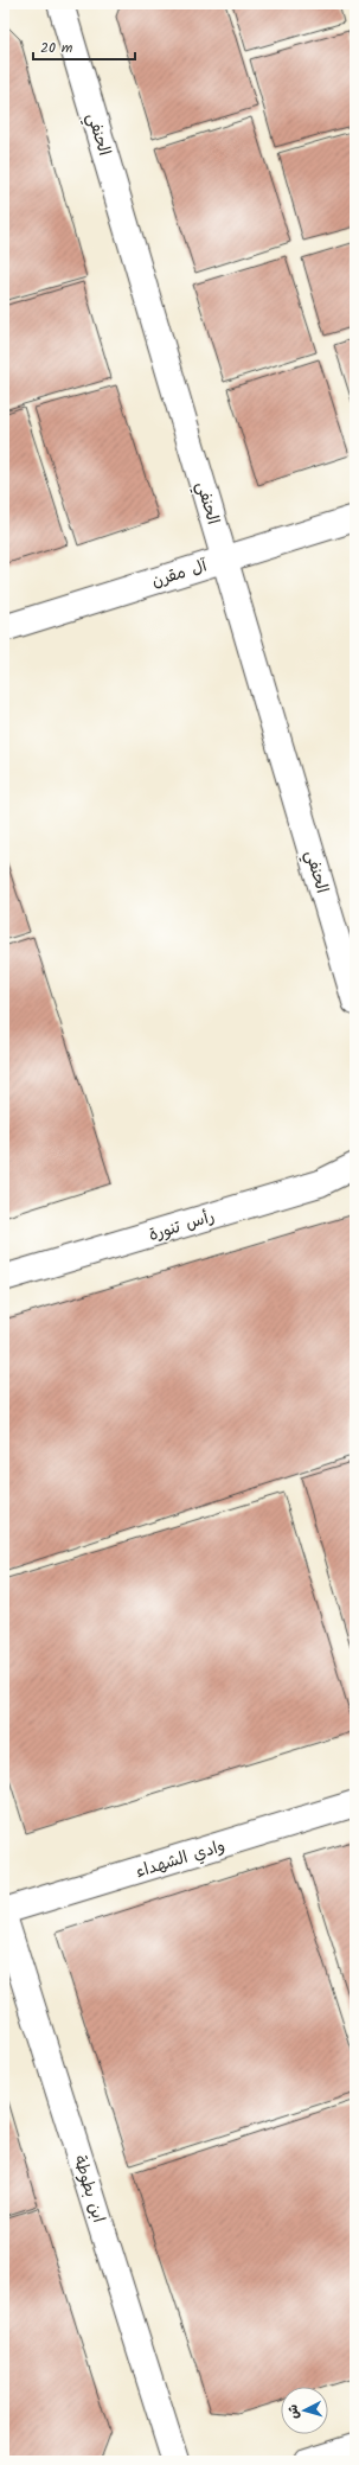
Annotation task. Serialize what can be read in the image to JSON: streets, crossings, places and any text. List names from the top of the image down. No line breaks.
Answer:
{"streets":{"street":["الحنفي","آل مقرن","رأس تنورة","وادي الشهداء","ابن بطوطة"]},"crossings":[["الحنفي","آل مقرن"]],"scale_bar":"20 m","north":"left"}
